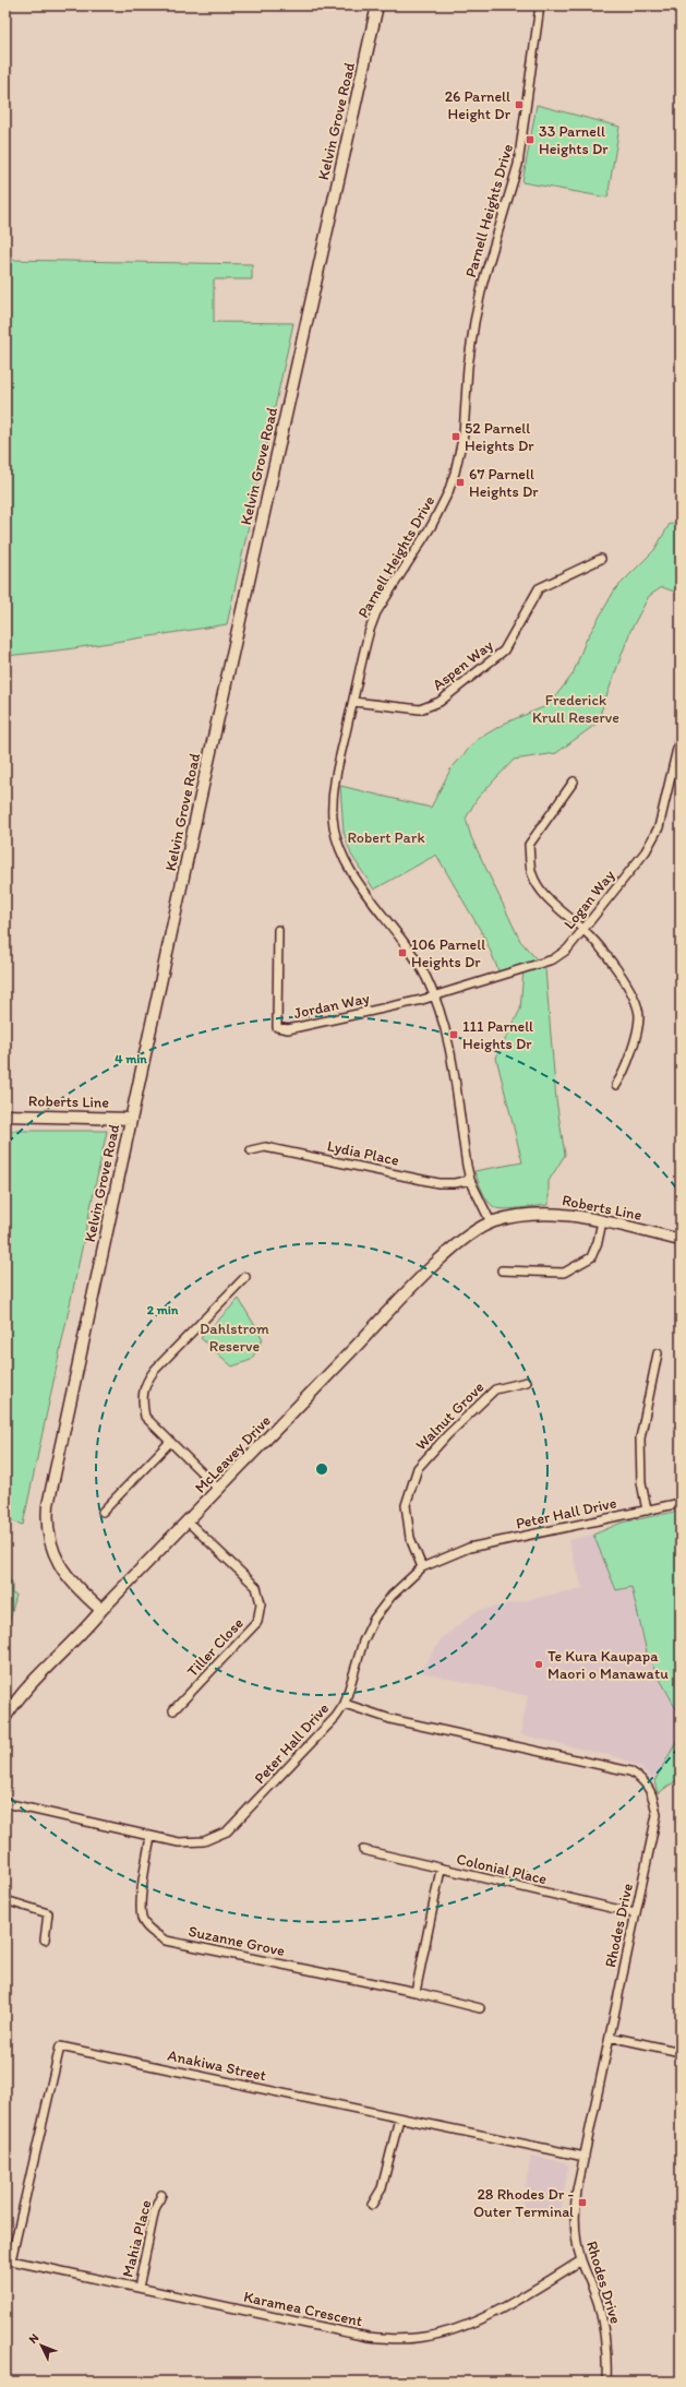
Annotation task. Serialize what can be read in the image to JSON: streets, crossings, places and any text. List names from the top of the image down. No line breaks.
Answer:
{"streets":{"street":["Kelvin Grove Road","Parnell Heights Drive","Aspen Way","Logan Way","Jordan Way","Roberts Line","Lydia Place","Walnut Grove","McLeavey Drive","Peter Hall Drive","Tiller Close","Colonial Place","Rhodes Drive","Suzanne Grove","Anakiwa Street","Mahia Place","Karamea Crescent"]},"crossings":[["Kelvin Grove Road","Roberts Line"],["Kelvin Grove Road","McLeavey Drive"],["Parnell Heights Drive","Aspen Way"],["Parnell Heights Drive","Logan Way"],["Parnell Heights Drive","Jordan Way"],["Parnell Heights Drive","Roberts Line"],["Parnell Heights Drive","Lydia Place"],["Parnell Heights Drive","McLeavey Drive"],["Logan Way","Jordan Way"],["Roberts Line","McLeavey Drive"],["Walnut Grove","Peter Hall Drive"],["McLeavey Drive","Tiller Close"],["Peter Hall Drive","Rhodes Drive"],["Peter Hall Drive","Suzanne Grove"],["Colonial Place","Rhodes Drive"],["Rhodes Drive","Anakiwa Street"],["Rhodes Drive","Karamea Crescent"],["Anakiwa Street","Karamea Crescent"],["Mahia Place","Karamea Crescent"]],"parks":["Frederick Krull Reserve","Robert Park","Dahlstrom Reserve"],"places":{"transit":["26 Parnell Height Dr","33 Parnell Heights Dr","52 Parnell Heights Dr","67 Parnell Heights Dr","106 Parnell Heights Dr","111 Parnell Heights Dr","28 Rhodes Dr - Outer Terminal"],"other":["Te Kura Kaupapa Maori o Manawatu"]},"north":"top left","rings":["4 min","2 min"]}
